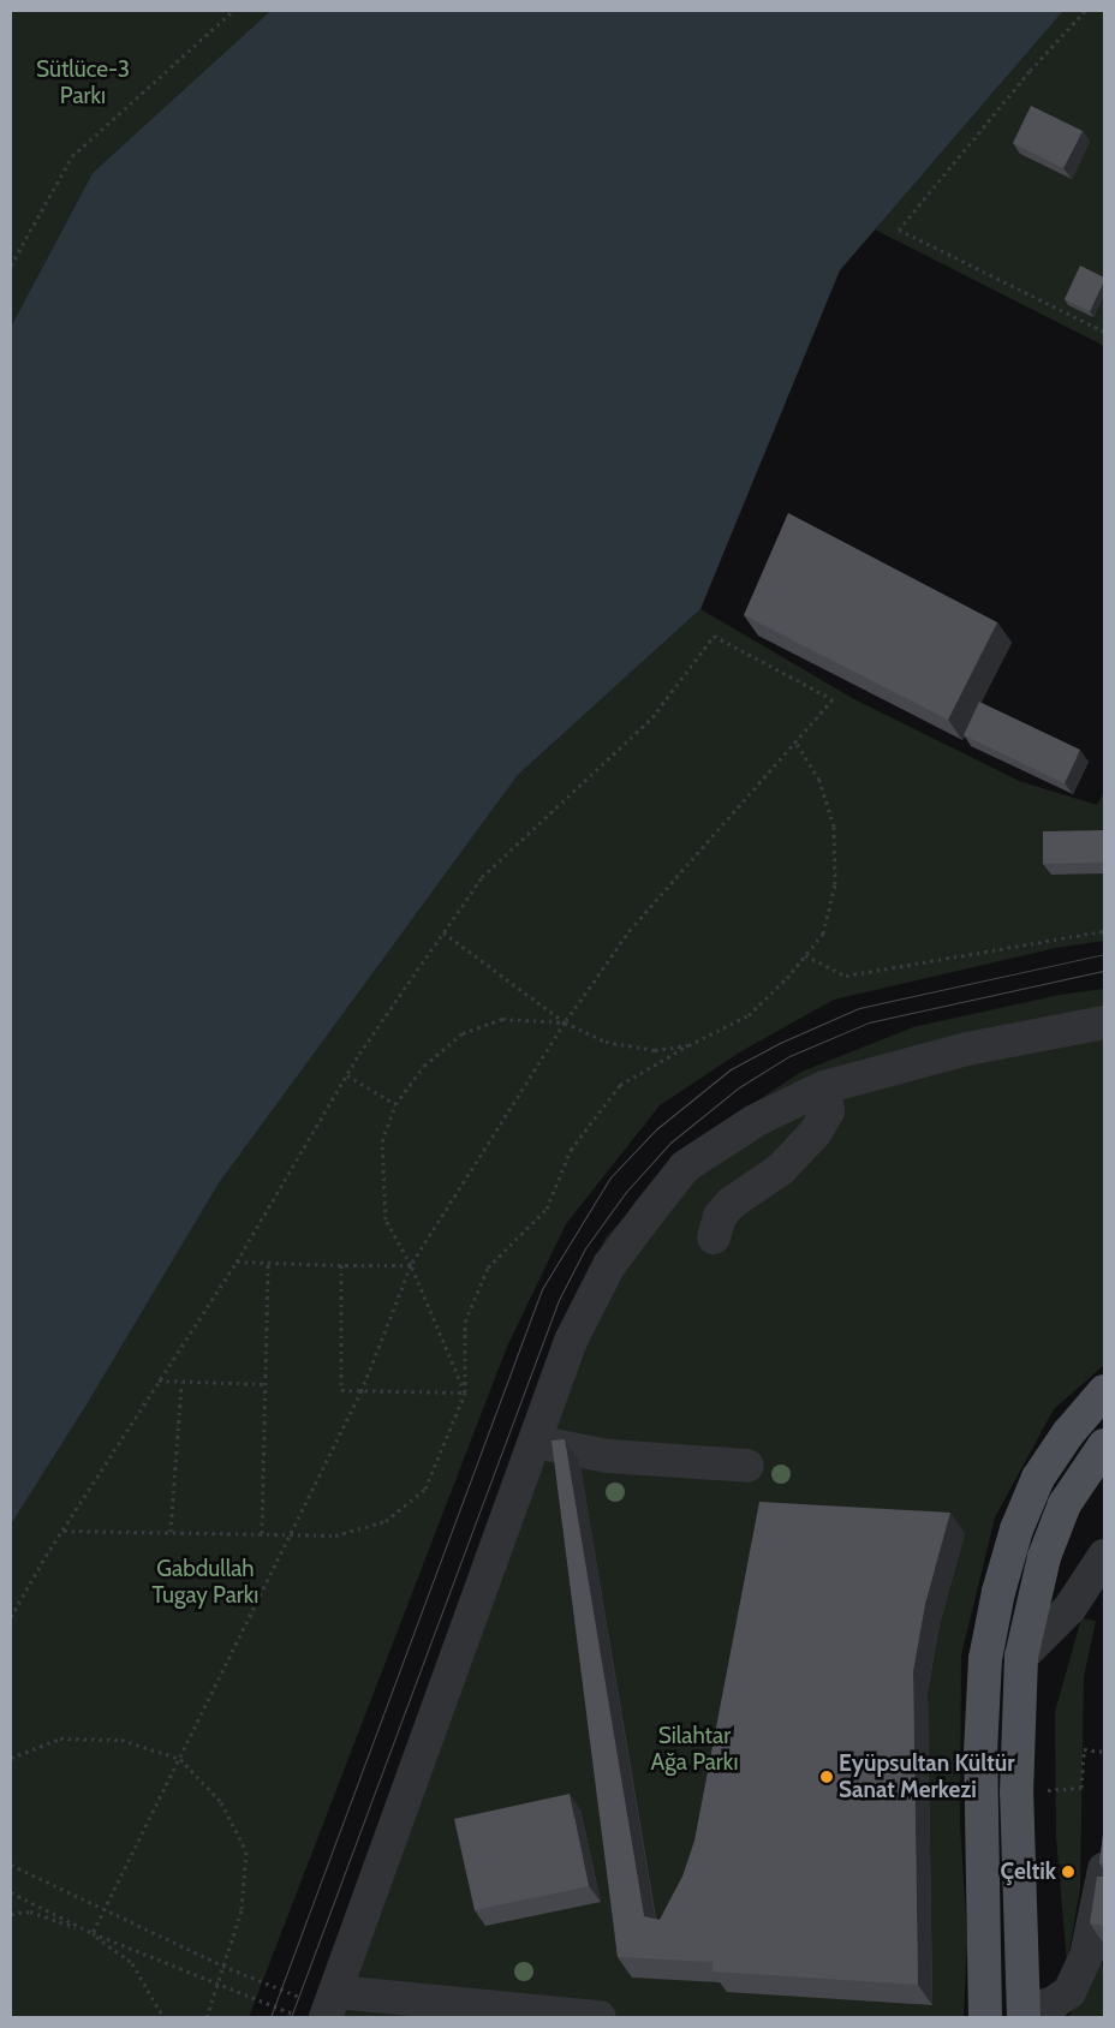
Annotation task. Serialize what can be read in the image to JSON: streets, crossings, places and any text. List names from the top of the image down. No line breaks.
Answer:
{"parks":["Sütlüce-3 Parkı","Gabdullah Tugay Parkı","Silahtar Ağa Parkı"],"places":["Eyüpsultan Kültür Sanat Merkezi","Çeltik"]}
